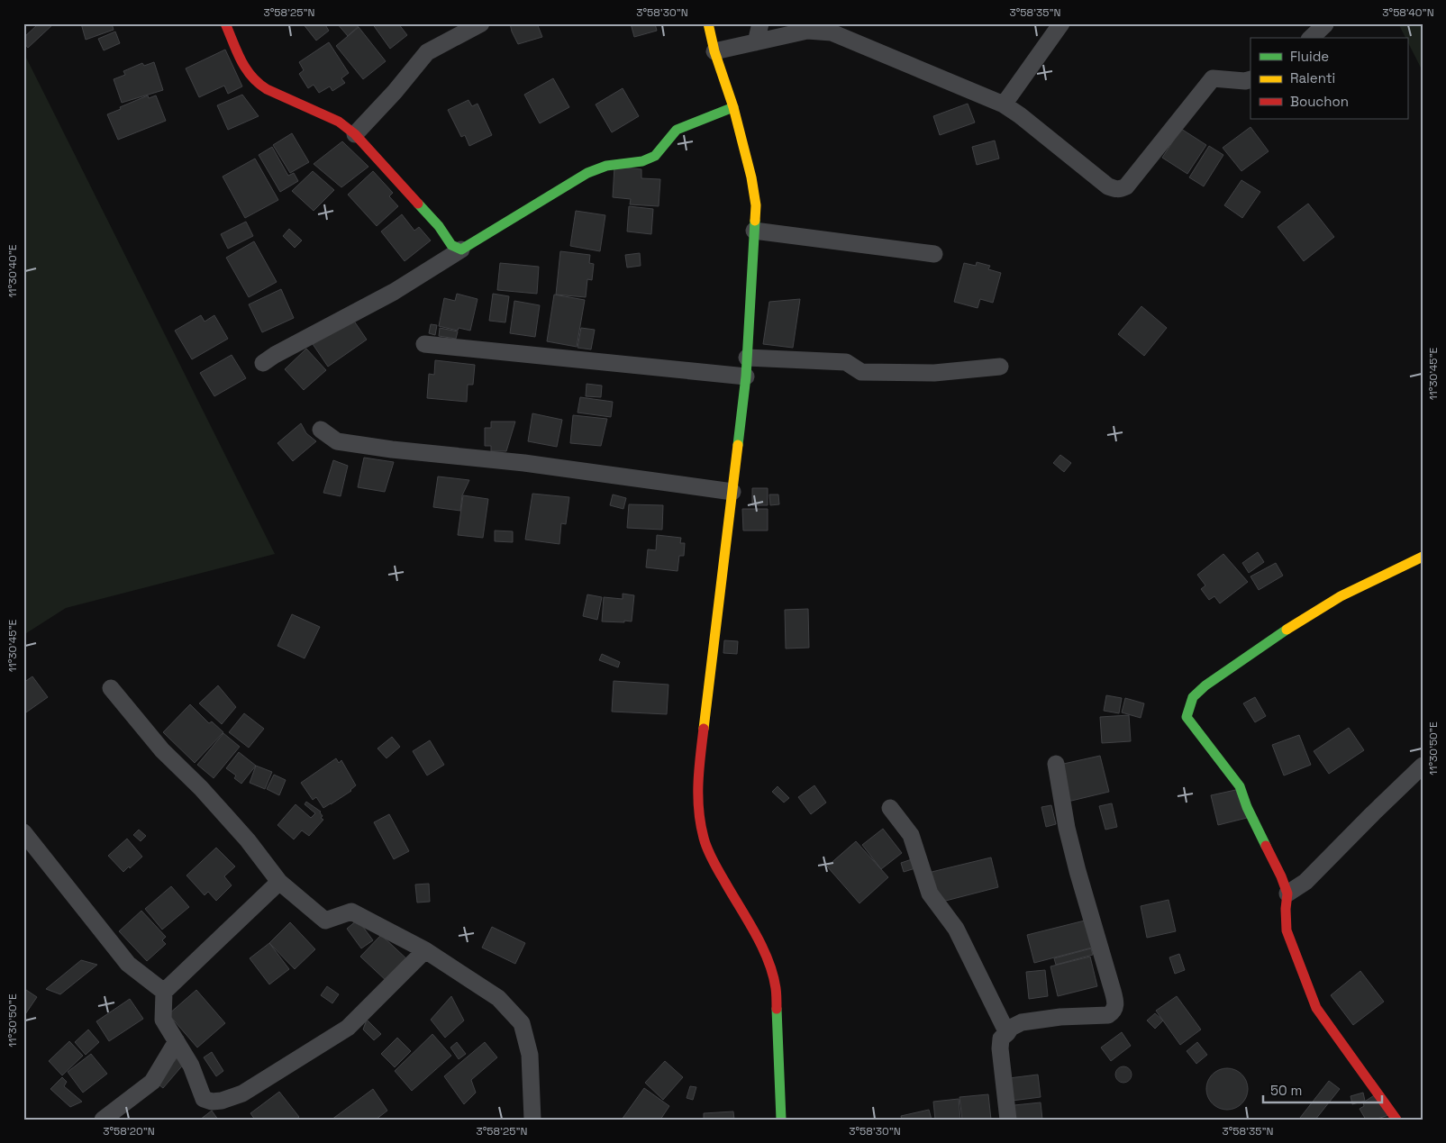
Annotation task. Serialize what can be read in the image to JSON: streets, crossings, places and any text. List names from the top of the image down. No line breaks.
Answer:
{"legend":["Fluide","Ralenti","Bouchon"],"scale_bar":"50 m","coordinates":["3°58'25\"N","3°58'30\"N","3°58'35\"N","3°58'40\"N","11°30'40\"E","11°30'45\"E","11°30'50\"E","3°58'20\"N"]}
